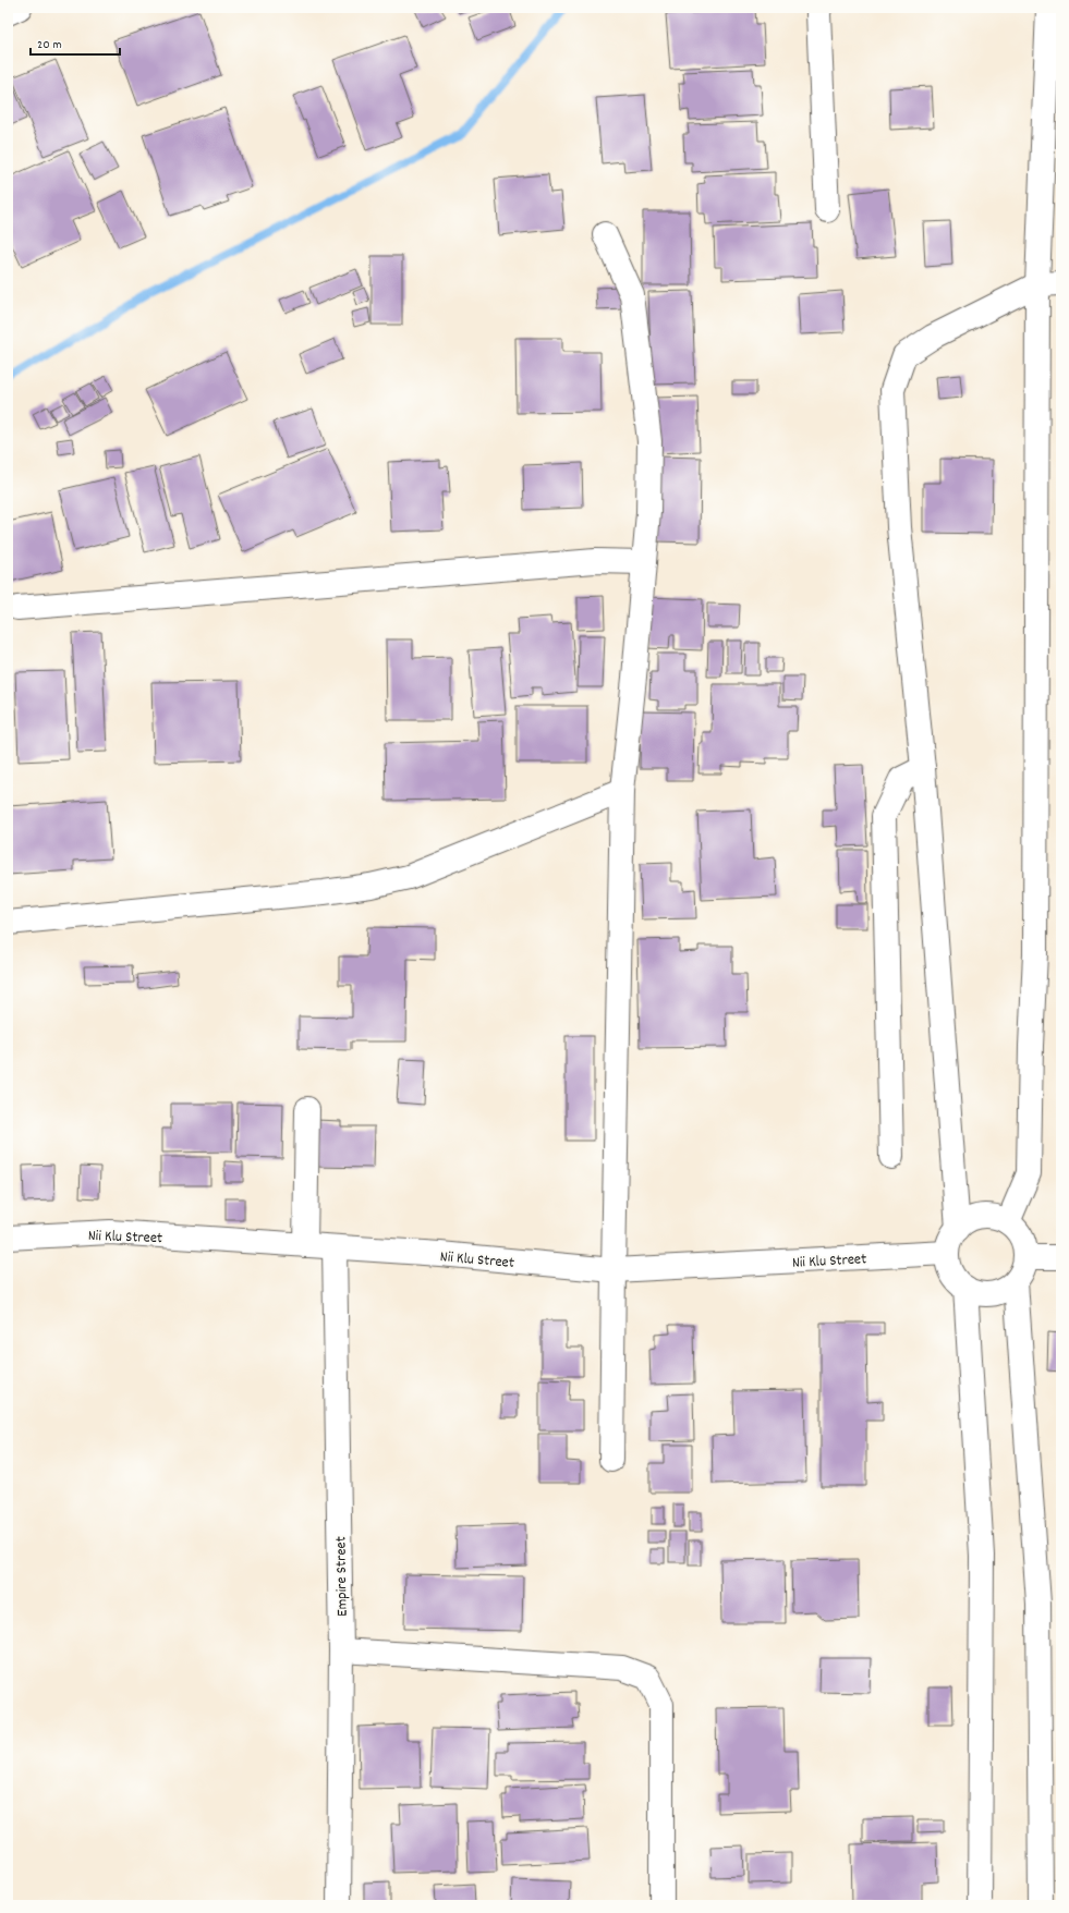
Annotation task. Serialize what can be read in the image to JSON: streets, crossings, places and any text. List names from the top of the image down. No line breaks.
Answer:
{"streets":{"street":["Nii Klu Street","Empire Street"]},"crossings":[["Nii Klu Street","Empire Street"]],"scale_bar":"20 m"}
